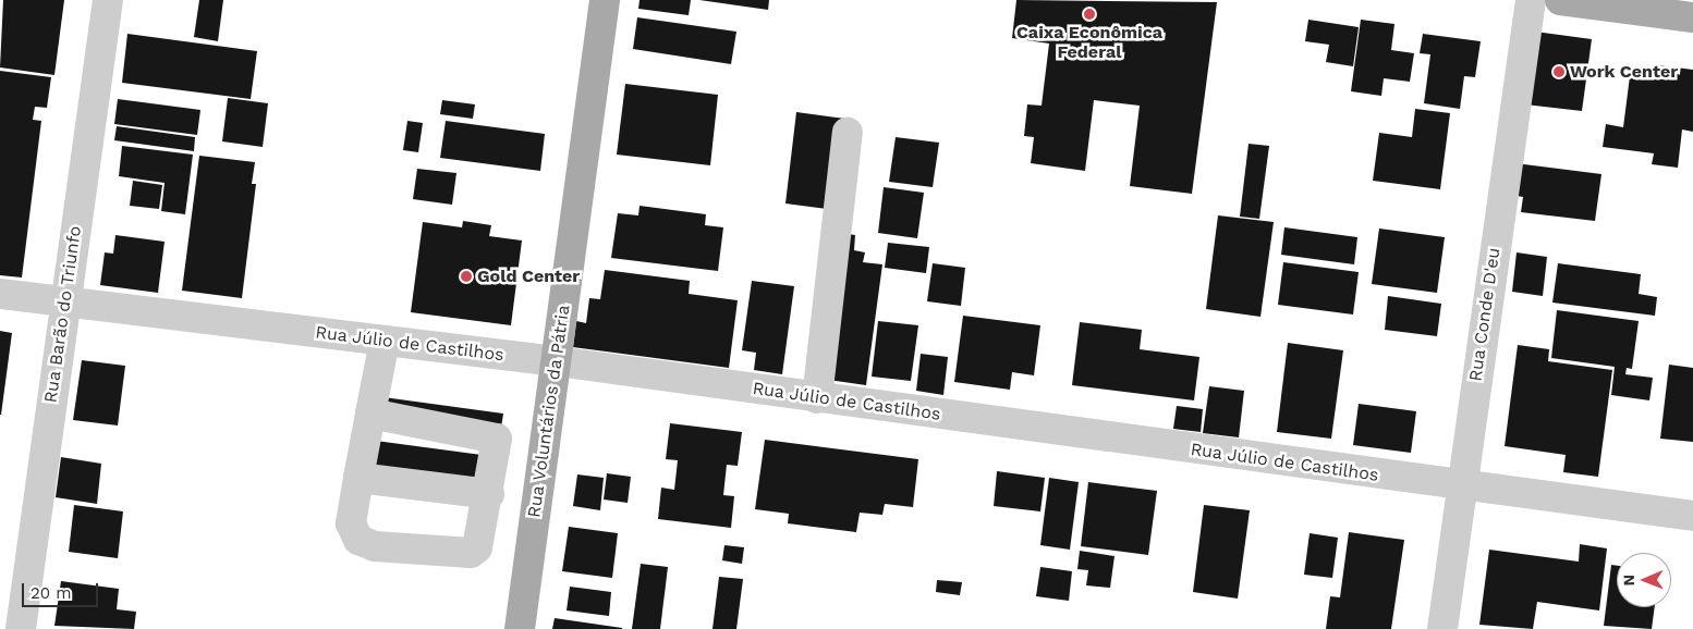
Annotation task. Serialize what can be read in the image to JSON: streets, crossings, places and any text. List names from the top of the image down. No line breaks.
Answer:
{"streets":{"main road":["Rua Voluntários da Pátria"],"street":["Rua Barão do Triunfo","Rua Conde D'eu","Rua Júlio de Castilhos"]},"crossings":[["Rua Barão do Triunfo","Rua Júlio de Castilhos"],["Rua Conde D'eu","Rua Júlio de Castilhos"],["Rua Júlio de Castilhos","Rua Voluntários da Pátria"]],"places":["Caixa Econômica Federal","Work Center","Gold Center"],"scale_bar":"20 m","north":"left"}
